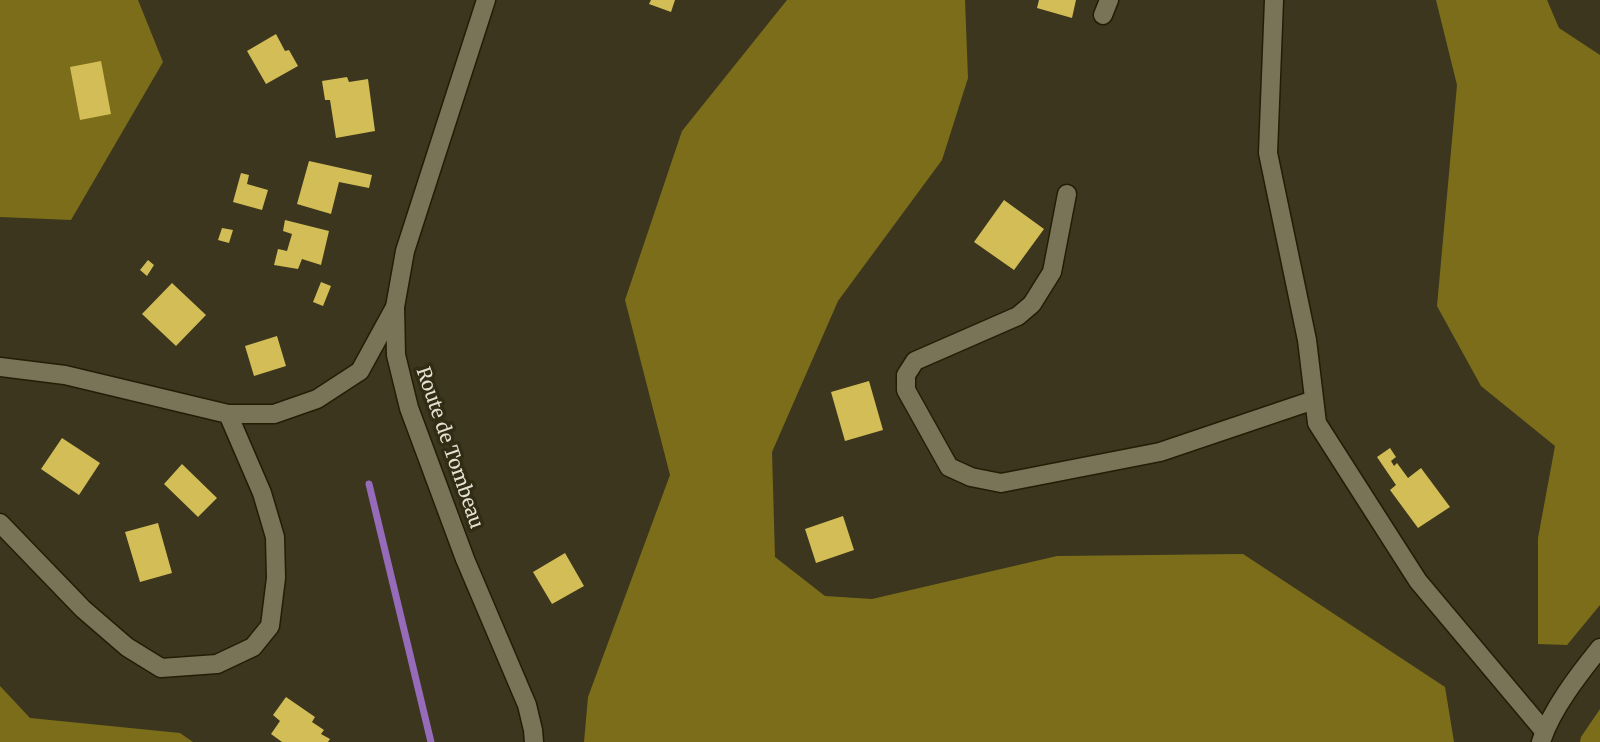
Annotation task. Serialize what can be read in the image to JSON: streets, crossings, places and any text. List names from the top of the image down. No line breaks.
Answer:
{"streets":{"street":["Route de Tombeau"]}}
